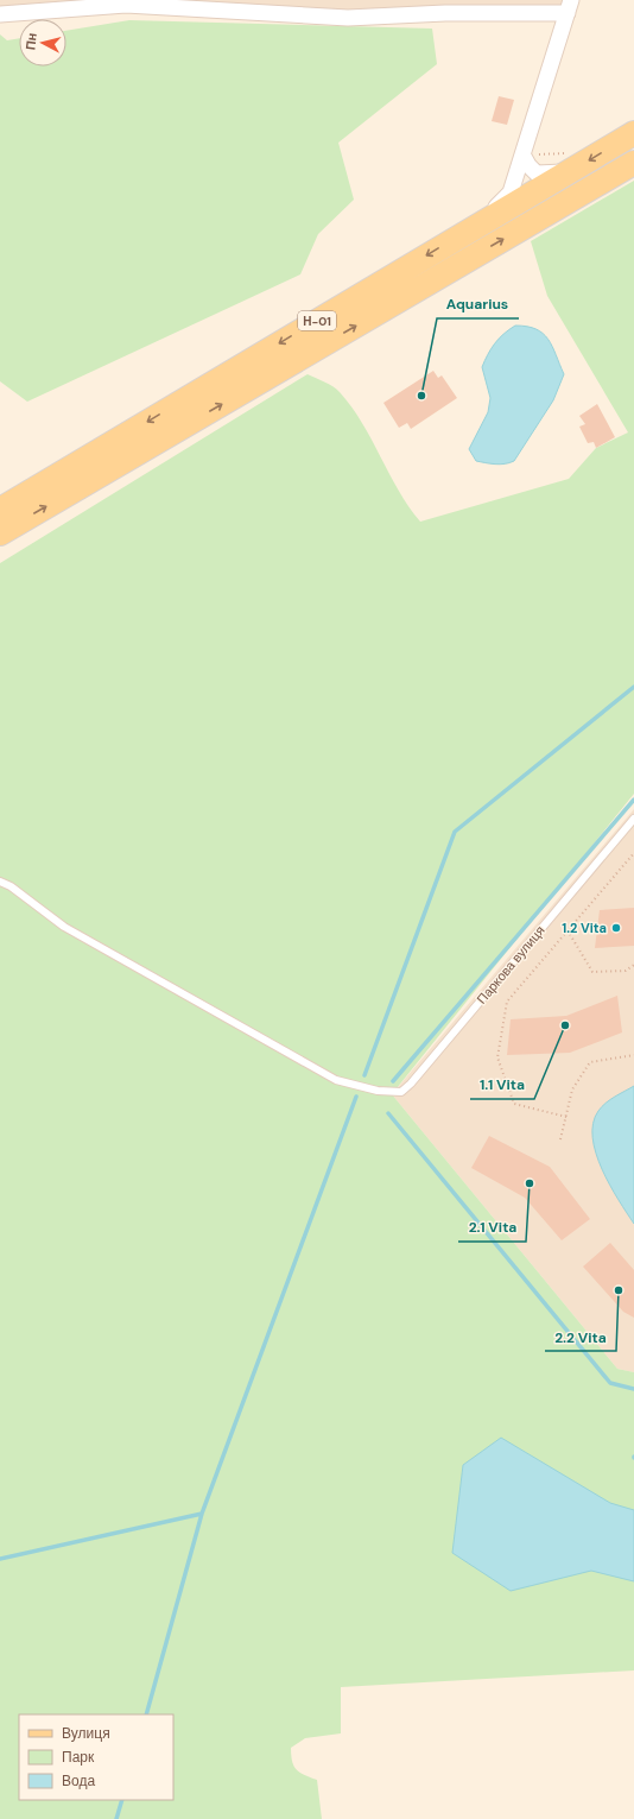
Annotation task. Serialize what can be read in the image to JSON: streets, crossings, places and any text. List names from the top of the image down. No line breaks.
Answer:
{"streets":{"main road":["Н-01"],"lane":["Паркова вулиця"]},"places":["Aquarius","1.2 Vita","1.1 Vita","2.1 Vita","2.2 Vita"],"legend":["Вулиця","Парк","Вода"],"north":"left"}
